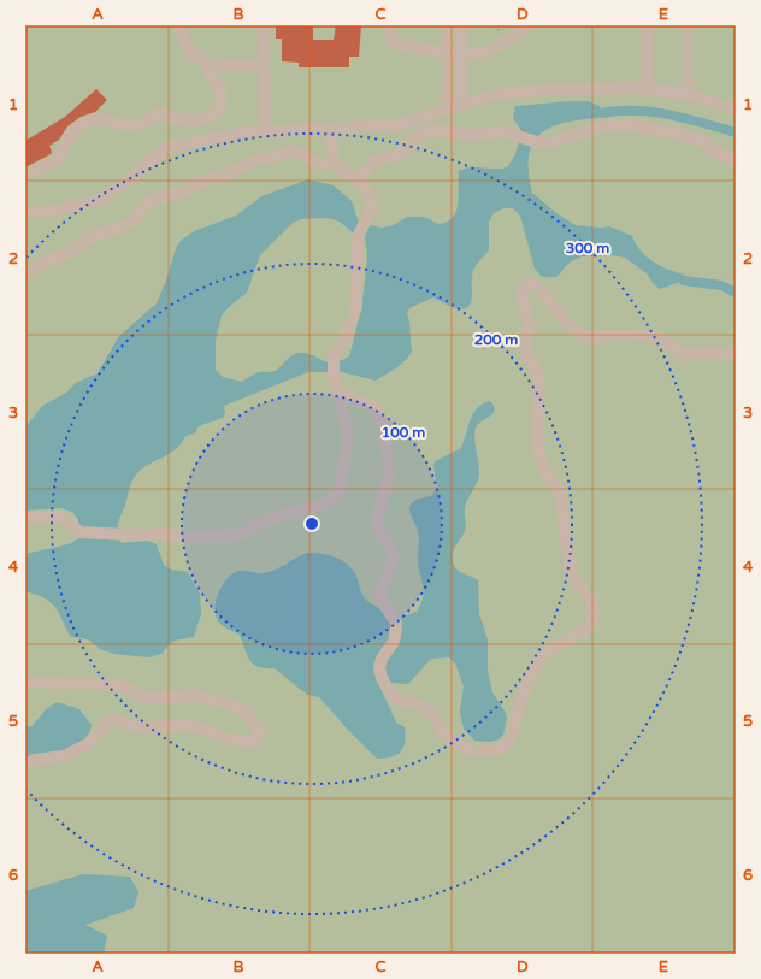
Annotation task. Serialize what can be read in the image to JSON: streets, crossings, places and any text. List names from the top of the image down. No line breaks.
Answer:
{"grid":{"columns":["A","B","C","D","E"],"rows":["1","2","3","4","5","6"]},"rings":["300 m","200 m","100 m"]}
